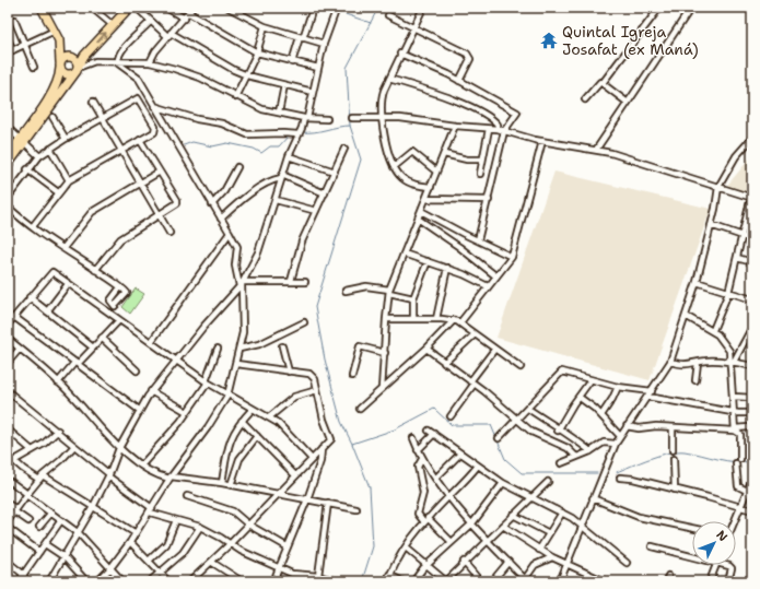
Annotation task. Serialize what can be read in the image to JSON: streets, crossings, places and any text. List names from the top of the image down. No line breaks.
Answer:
{"places":{"temple":["Quintal Igreja Josafat (ex Maná)"]},"north":"top right"}
